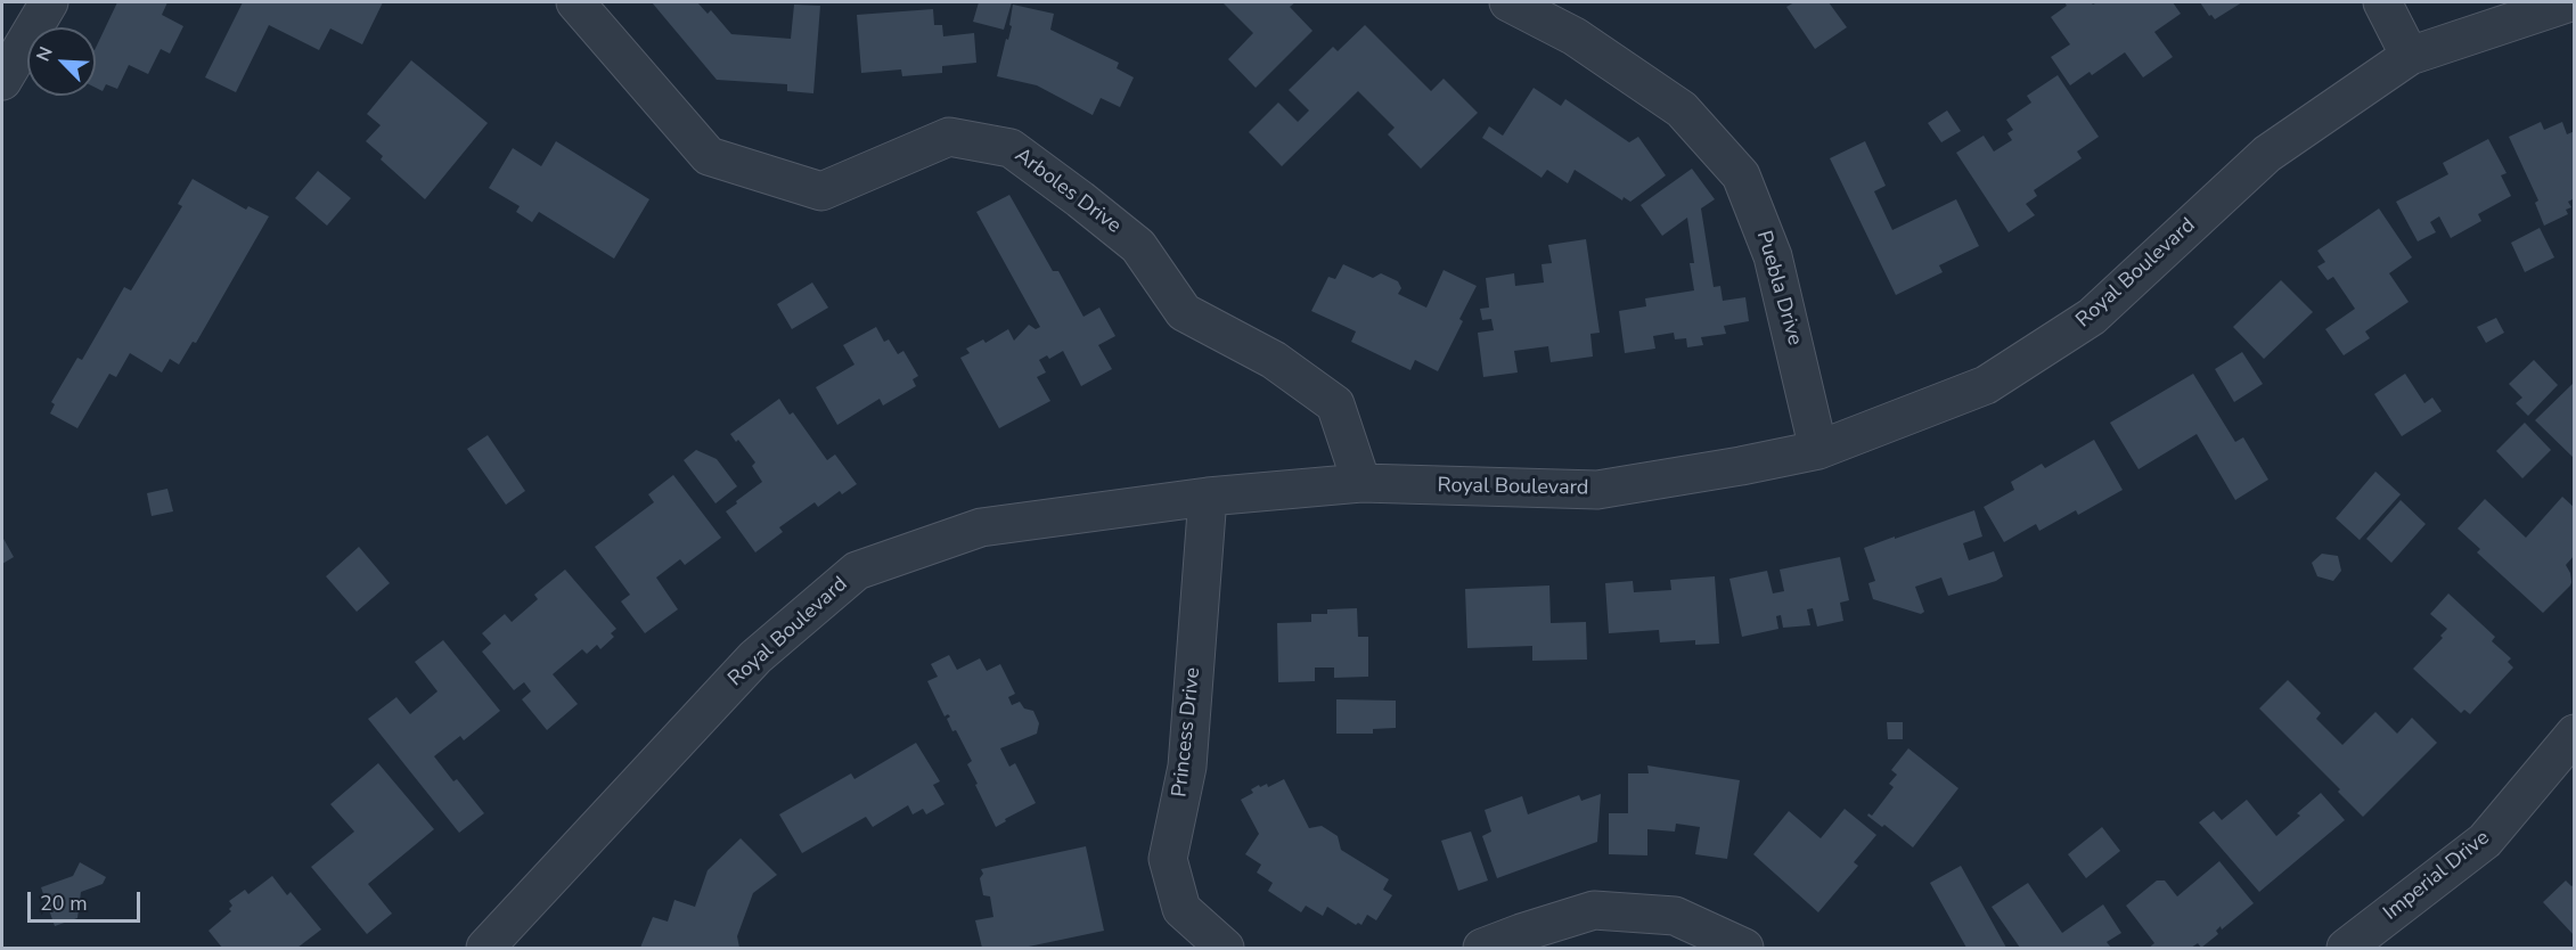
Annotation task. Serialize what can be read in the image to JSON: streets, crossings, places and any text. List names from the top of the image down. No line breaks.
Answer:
{"streets":{"street":["Arboles Drive","Royal Boulevard","Puebla Drive","Princess Drive","Imperial Drive"]},"crossings":[["Arboles Drive","Royal Boulevard"],["Royal Boulevard","Puebla Drive"],["Royal Boulevard","Princess Drive"]],"scale_bar":"20 m","north":"top left"}
